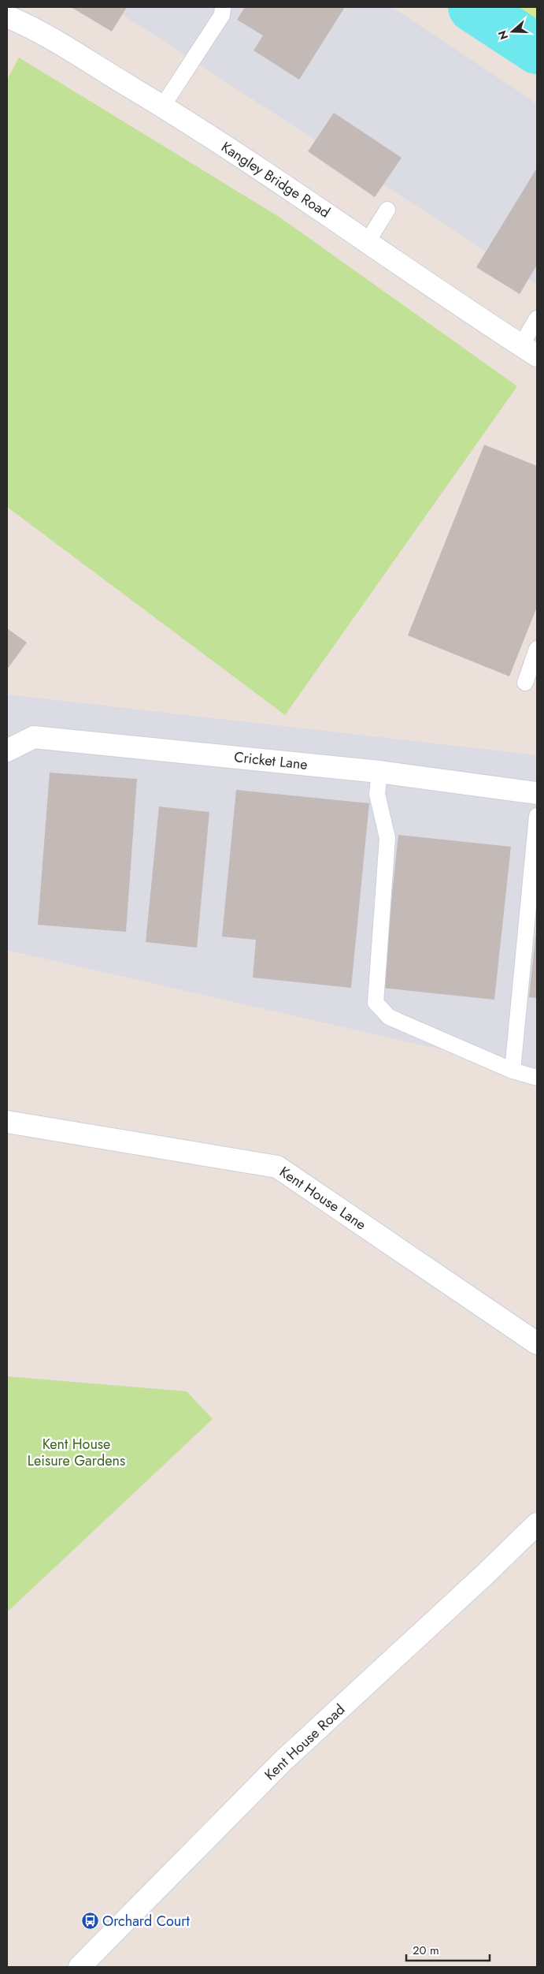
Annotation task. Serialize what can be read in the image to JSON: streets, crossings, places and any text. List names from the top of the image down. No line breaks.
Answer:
{"streets":{"street":["Kangley Bridge Road","Cricket Lane","Kent House Lane","Kent House Road"]},"parks":["Kent House Leisure Gardens"],"places":{"bus stop":["Orchard Court"]},"scale_bar":"20 m","north":"left"}
